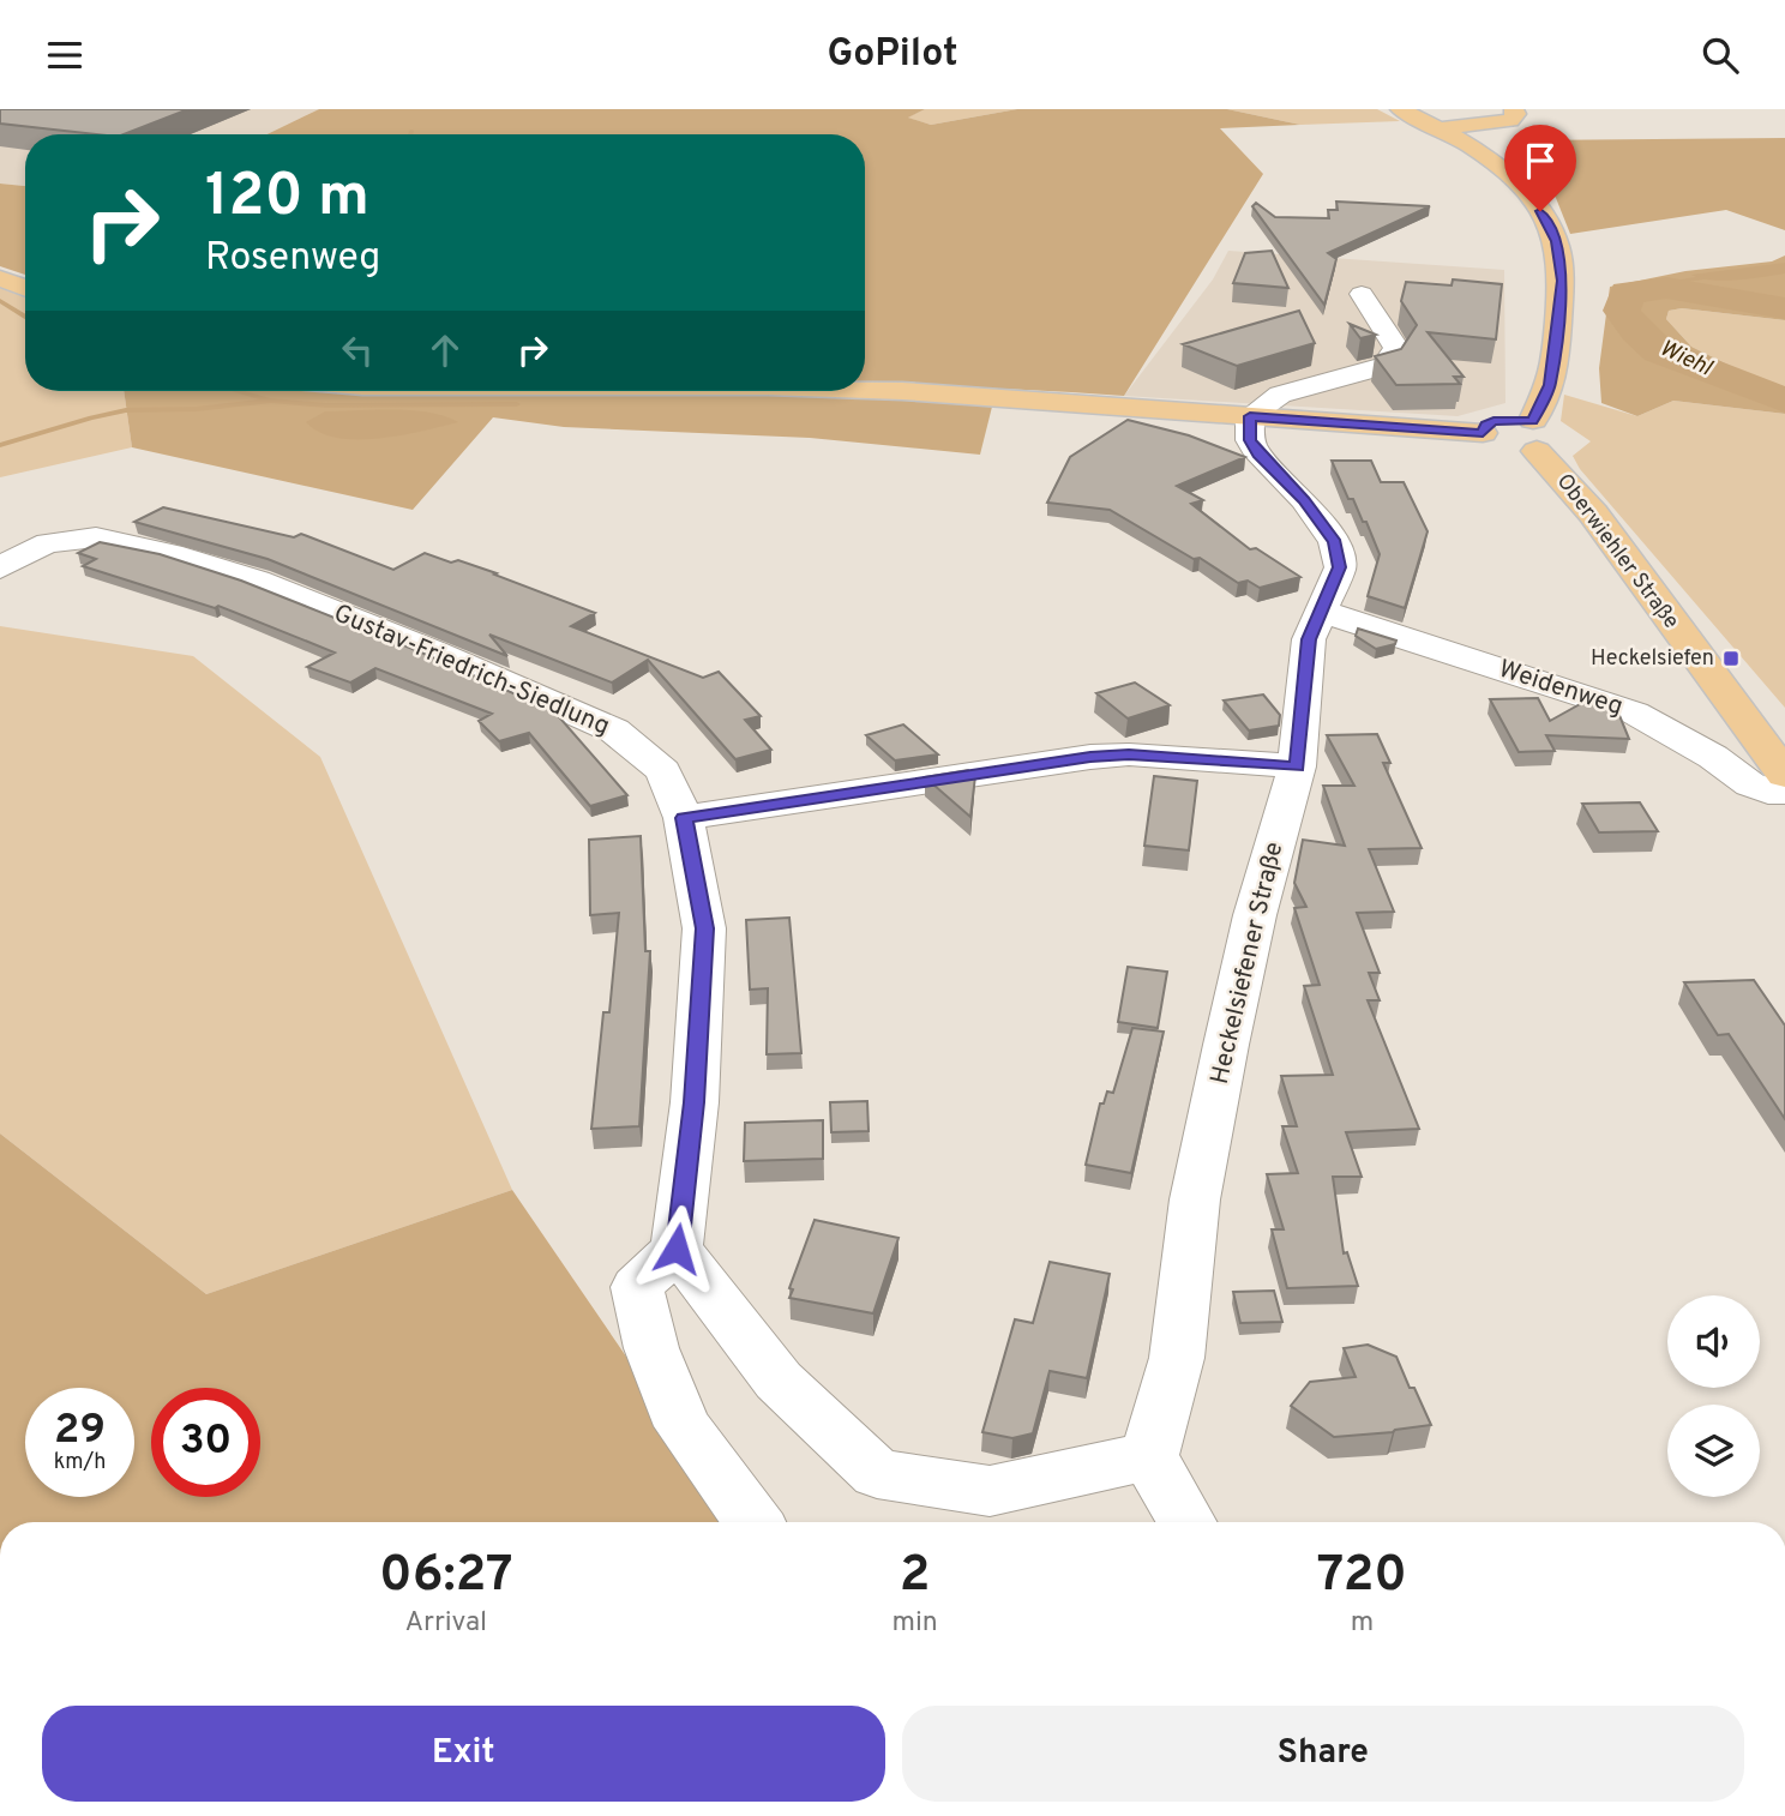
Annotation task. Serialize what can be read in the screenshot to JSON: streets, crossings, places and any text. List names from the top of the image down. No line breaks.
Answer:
{"streets":{"main road":["Oberwiehler Straße"],"street":["Gustav-Friedrich-Siedlung","Weidenweg","Heckelsiefener Straße"]},"crossings":[["Weidenweg","Heckelsiefener Straße"]],"water":["Wiehl"],"places":{"transit":["Heckelsiefen"]},"page":{"header":"GoPilot","turn":["120 m","Rosenweg"],"speed":"29 km/h","limit":"30","eta":["06:27","Arrival","2","min","720","m"],"buttons":["Exit","Share"]}}
